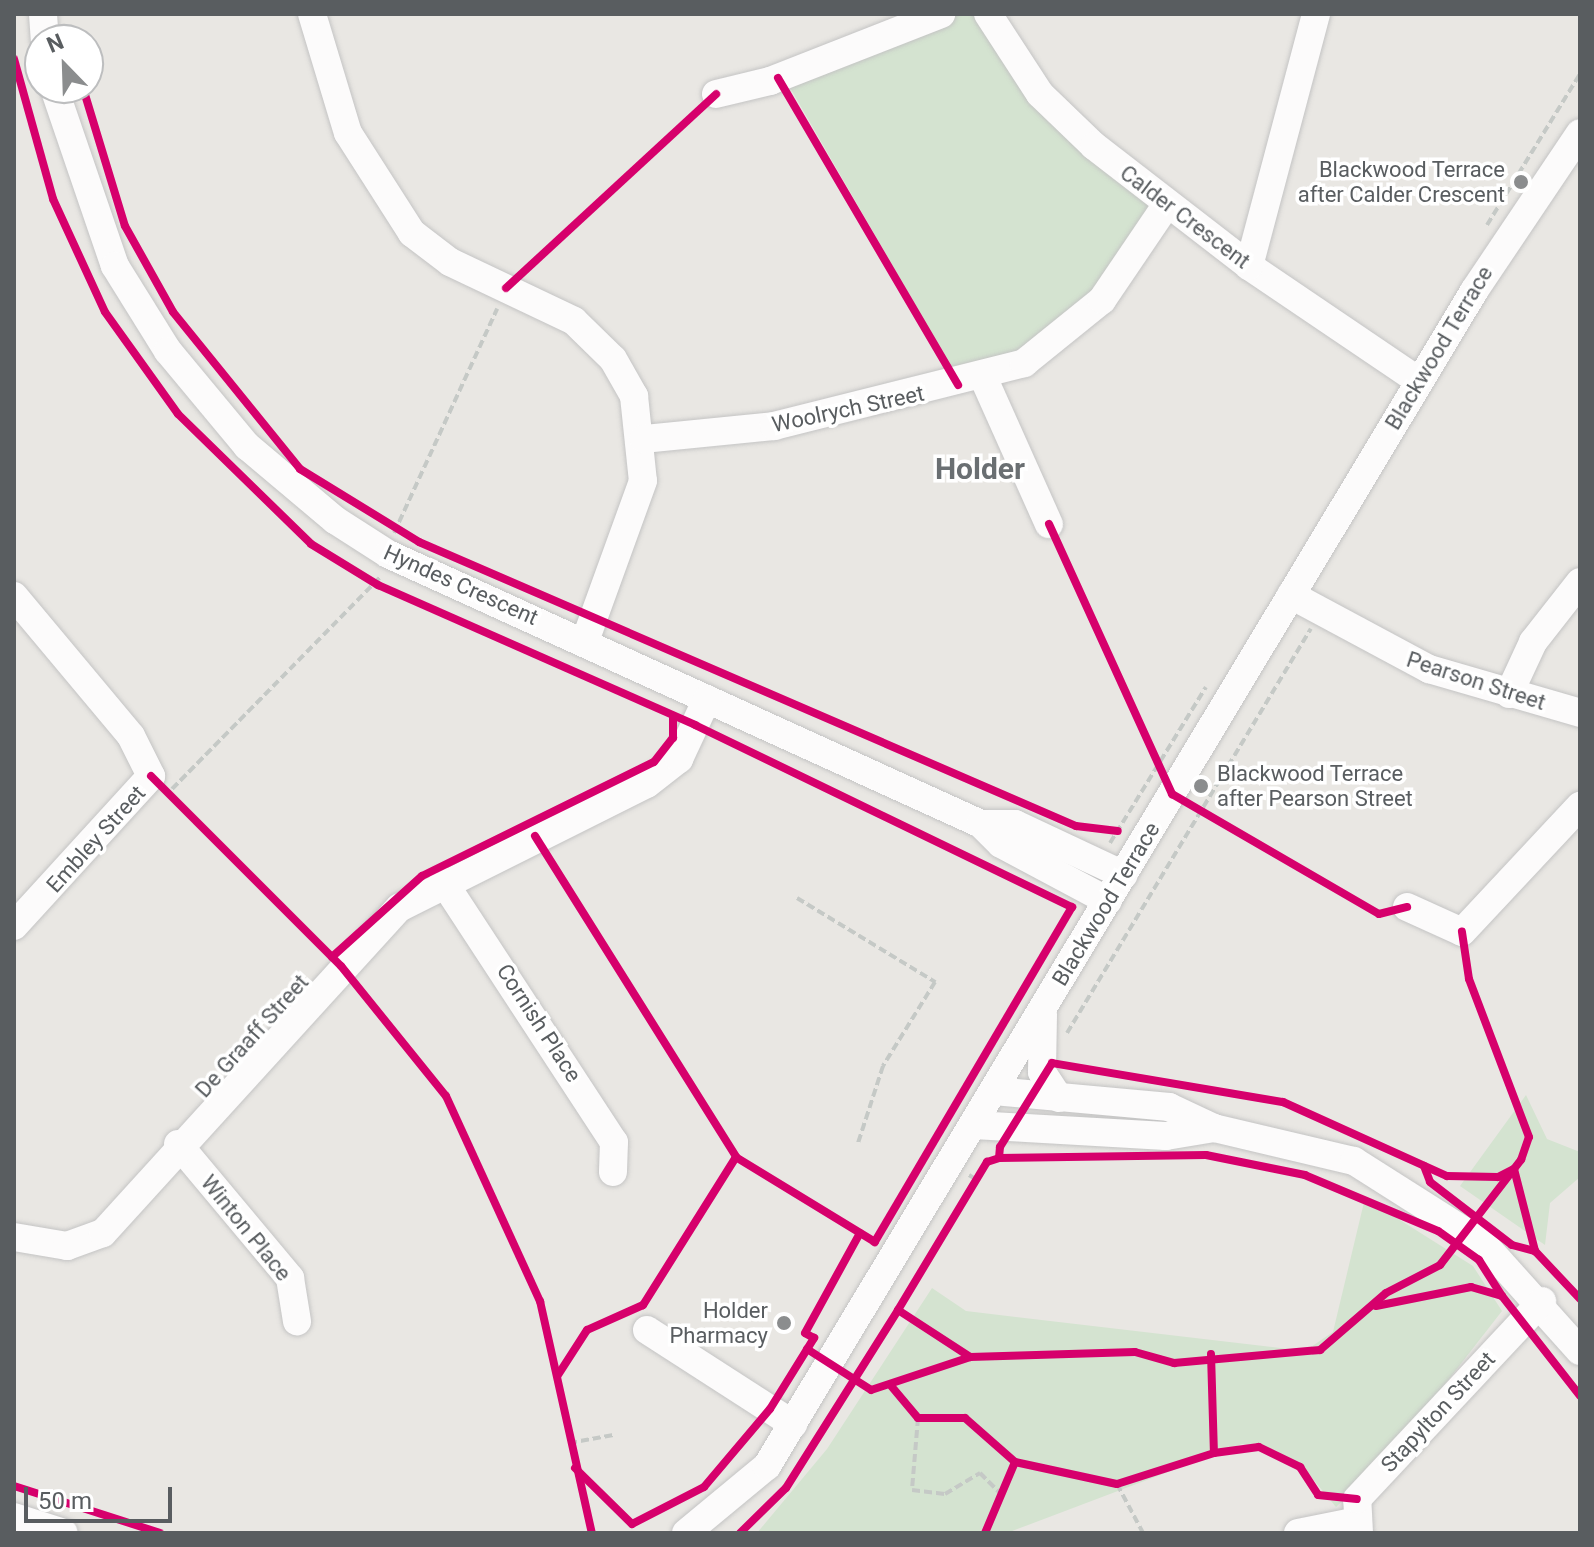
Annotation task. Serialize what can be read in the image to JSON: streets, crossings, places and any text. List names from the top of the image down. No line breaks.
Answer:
{"streets":{"street":["Calder Crescent","Blackwood Terrace","Woolrych Street","Hyndes Crescent","Pearson Street","Embley Street","Cornish Place","De Graaff Street","Winton Place","Stapylton Street"]},"crossings":[["Calder Crescent","Blackwood Terrace"],["Calder Crescent","Woolrych Street"],["Blackwood Terrace","Hyndes Crescent"],["Blackwood Terrace","Pearson Street"],["Hyndes Crescent","De Graaff Street"],["Cornish Place","De Graaff Street"],["De Graaff Street","Winton Place"]],"districts":["Holder"],"places":["Blackwood Terrace after Calder Crescent","Blackwood Terrace after Pearson Street","Holder Pharmacy"],"scale_bar":"50 m","north":"top left"}
